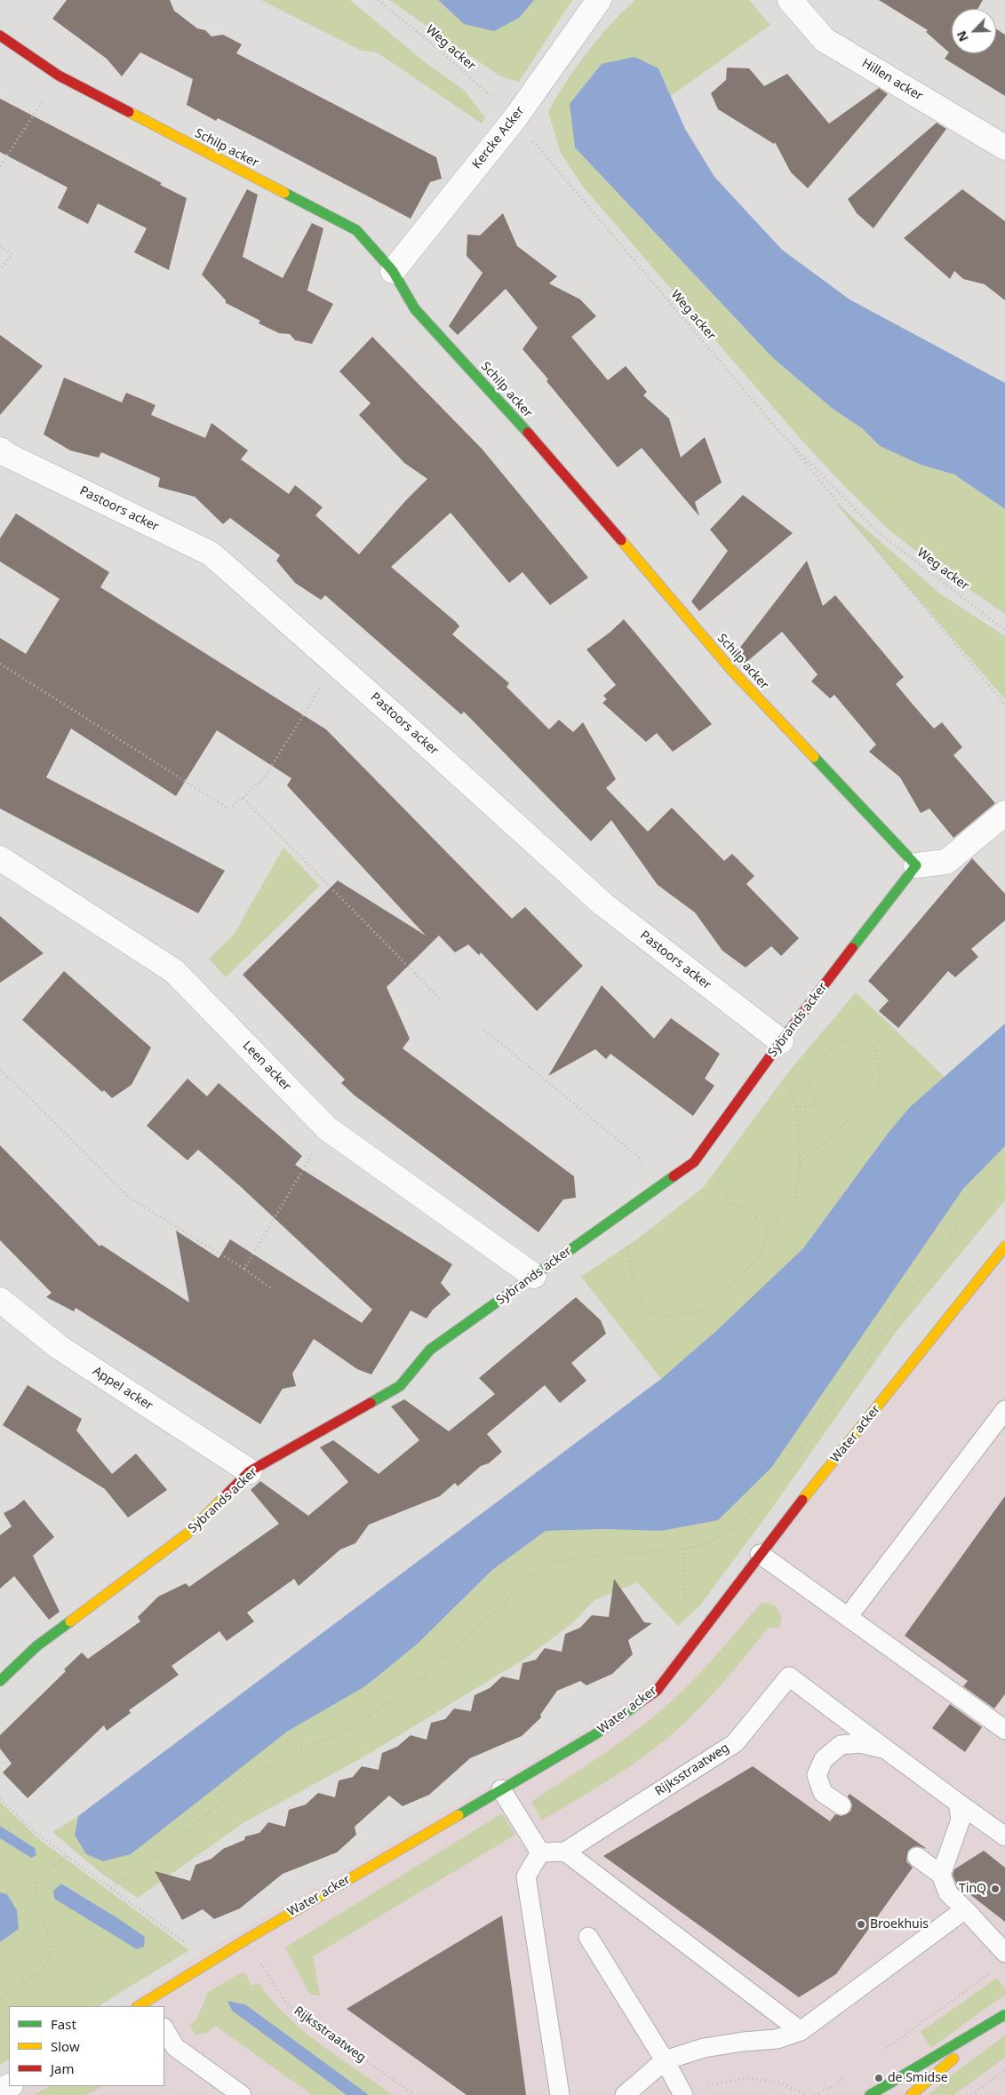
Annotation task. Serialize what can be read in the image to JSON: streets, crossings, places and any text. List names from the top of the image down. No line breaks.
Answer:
{"streets":{"street":["Hillen acker","Kercke Acker","Schilp acker","Pastoors acker","Sybrands acker","Leen acker","Appel acker","Water acker"],"lane":["Rijksstraatweg"],"path":["Weg acker"]},"crossings":[["Weg acker","Kercke Acker"],["Kercke Acker","Schilp acker"],["Schilp acker","Sybrands acker"],["Pastoors acker","Sybrands acker"],["Sybrands acker","Leen acker"],["Sybrands acker","Appel acker"],["Water acker","Rijksstraatweg"]],"places":["TinQ","Broekhuis","de Smidse"],"legend":["Fast","Slow","Jam"],"north":"bottom left"}
